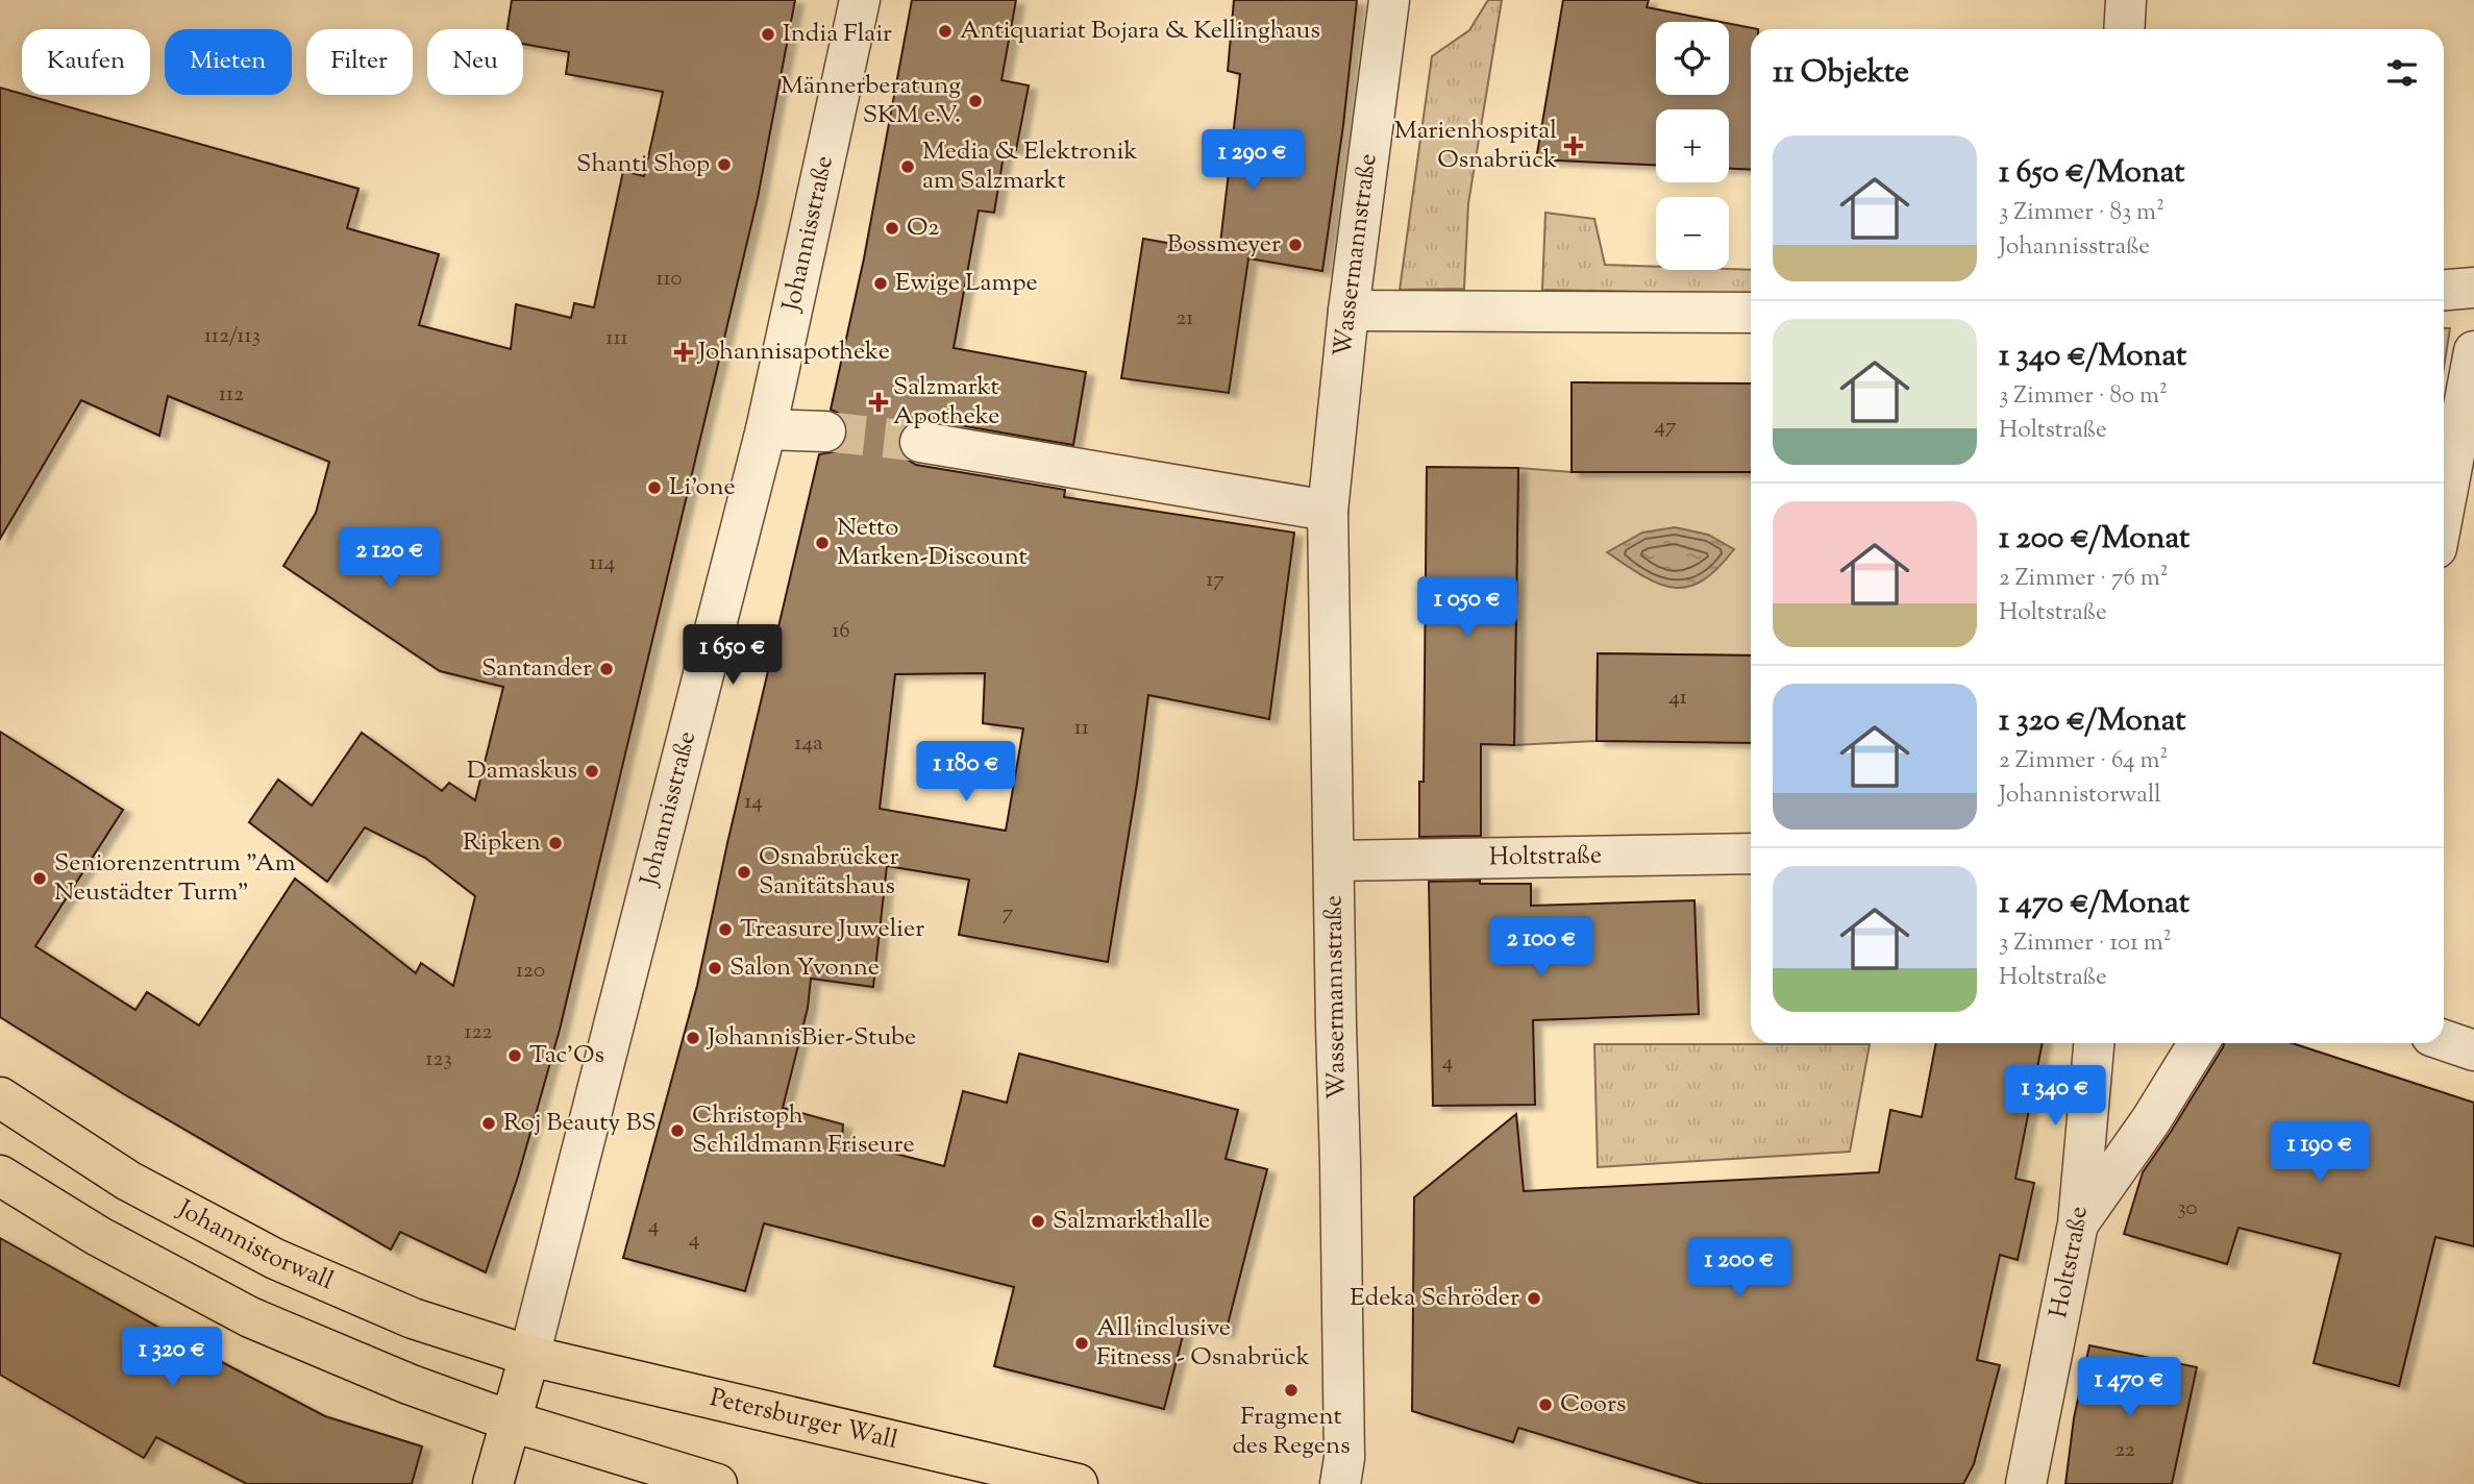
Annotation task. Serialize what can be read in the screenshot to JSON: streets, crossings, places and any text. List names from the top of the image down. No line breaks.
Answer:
{"streets":{"main road":["Johannisstraße","Johannistorwall","Petersburger Wall"],"street":["Wassermannstraße","Holtstraße"]},"crossings":[["Johannisstraße","Johannistorwall"],["Johannisstraße","Petersburger Wall"],["Wassermannstraße","Holtstraße"],["Johannistorwall","Petersburger Wall"]],"places":{"other":["Antiquariat Bojara & Kellinghaus","India Flair","Männerberatung SKM e.V.","Shanti Shop","Media & Elektronik am Salzmarkt","O2","Bossmeyer","Ewige Lampe","Li'one","Netto Marken-Discount","Santander","Damaskus","Ripken","Osnabrücker Sanitätshaus","Seniorenzentrum \"Am Neustädter Turm\"","Treasure Juwelier","Salon Yvonne","JohannisBier-Stube","Tac'Os","Roj Beauty BS","Christoph Schildmann Friseure","Salzmarkthalle","Edeka Schröder","All inclusive Fitness - Osnabrück","Fragment des Regens","Coors"],"health":["Marienhospital Osnabrück","Johannisapotheke","Salzmarkt Apotheke"]},"house_numbers":["110","21","112/113","111","112","47","114","17","16","41","11","14a","14","7","120","122","123","4","30","4","4","22"],"page":{"map_buttons":["+","−"],"chip":["Kaufen","Mieten","Filter","Neu"],"heading":"11 Objekte","list":[{"name":"1 650 €/Monat","note":"3 Zimmer · 83 m² · Johannisstraße"},{"name":"1 340 €/Monat","note":"3 Zimmer · 80 m² · Holtstraße"},{"name":"1 200 €/Monat","note":"2 Zimmer · 76 m² · Holtstraße"},{"name":"1 320 €/Monat","note":"2 Zimmer · 64 m² · Johannistorwall"},{"name":"1 470 €/Monat","note":"3 Zimmer · 101 m² · Holtstraße"}],"price":["1 290 €","2 120 €","1 050 €","1 650 €","1 180 €","2 100 €","1 340 €","1 190 €","1 200 €","1 320 €","1 470 €"]}}
